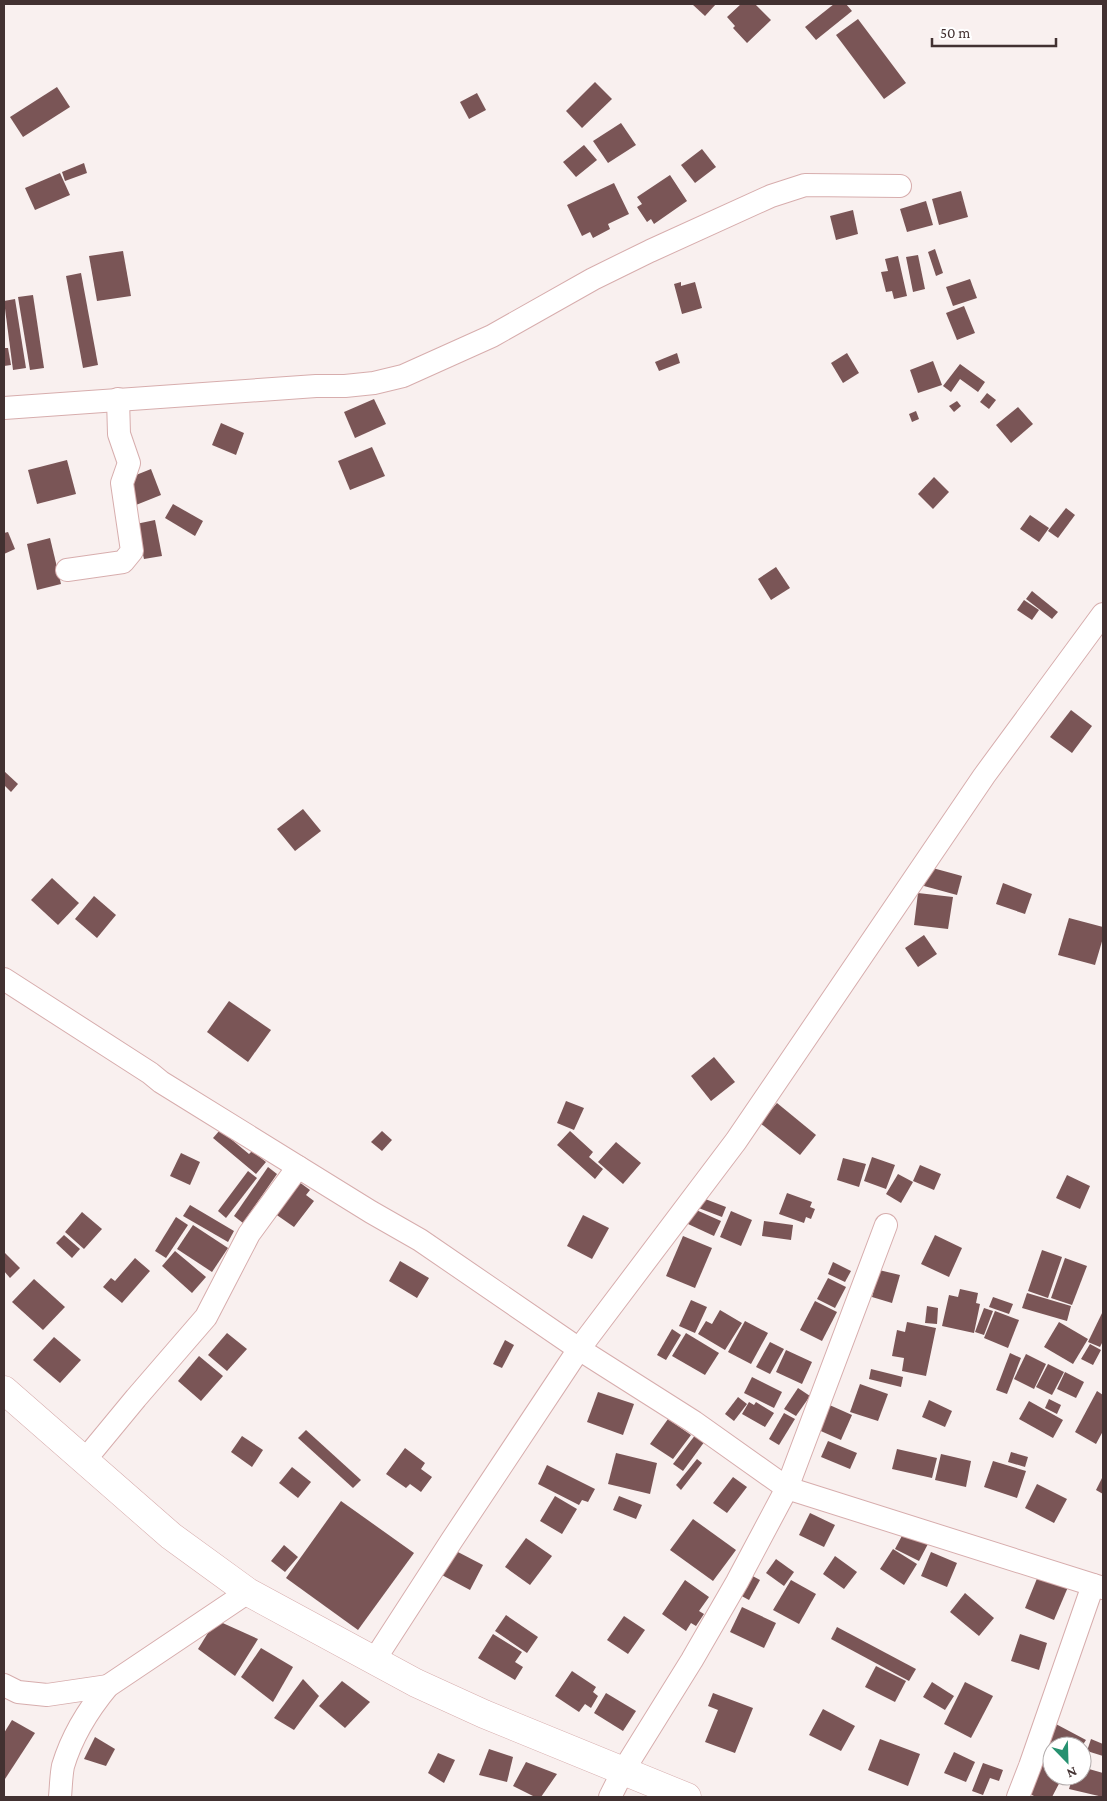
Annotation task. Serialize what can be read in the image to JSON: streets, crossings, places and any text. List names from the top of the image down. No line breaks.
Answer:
{"scale_bar":"50 m","north":"bottom right"}
